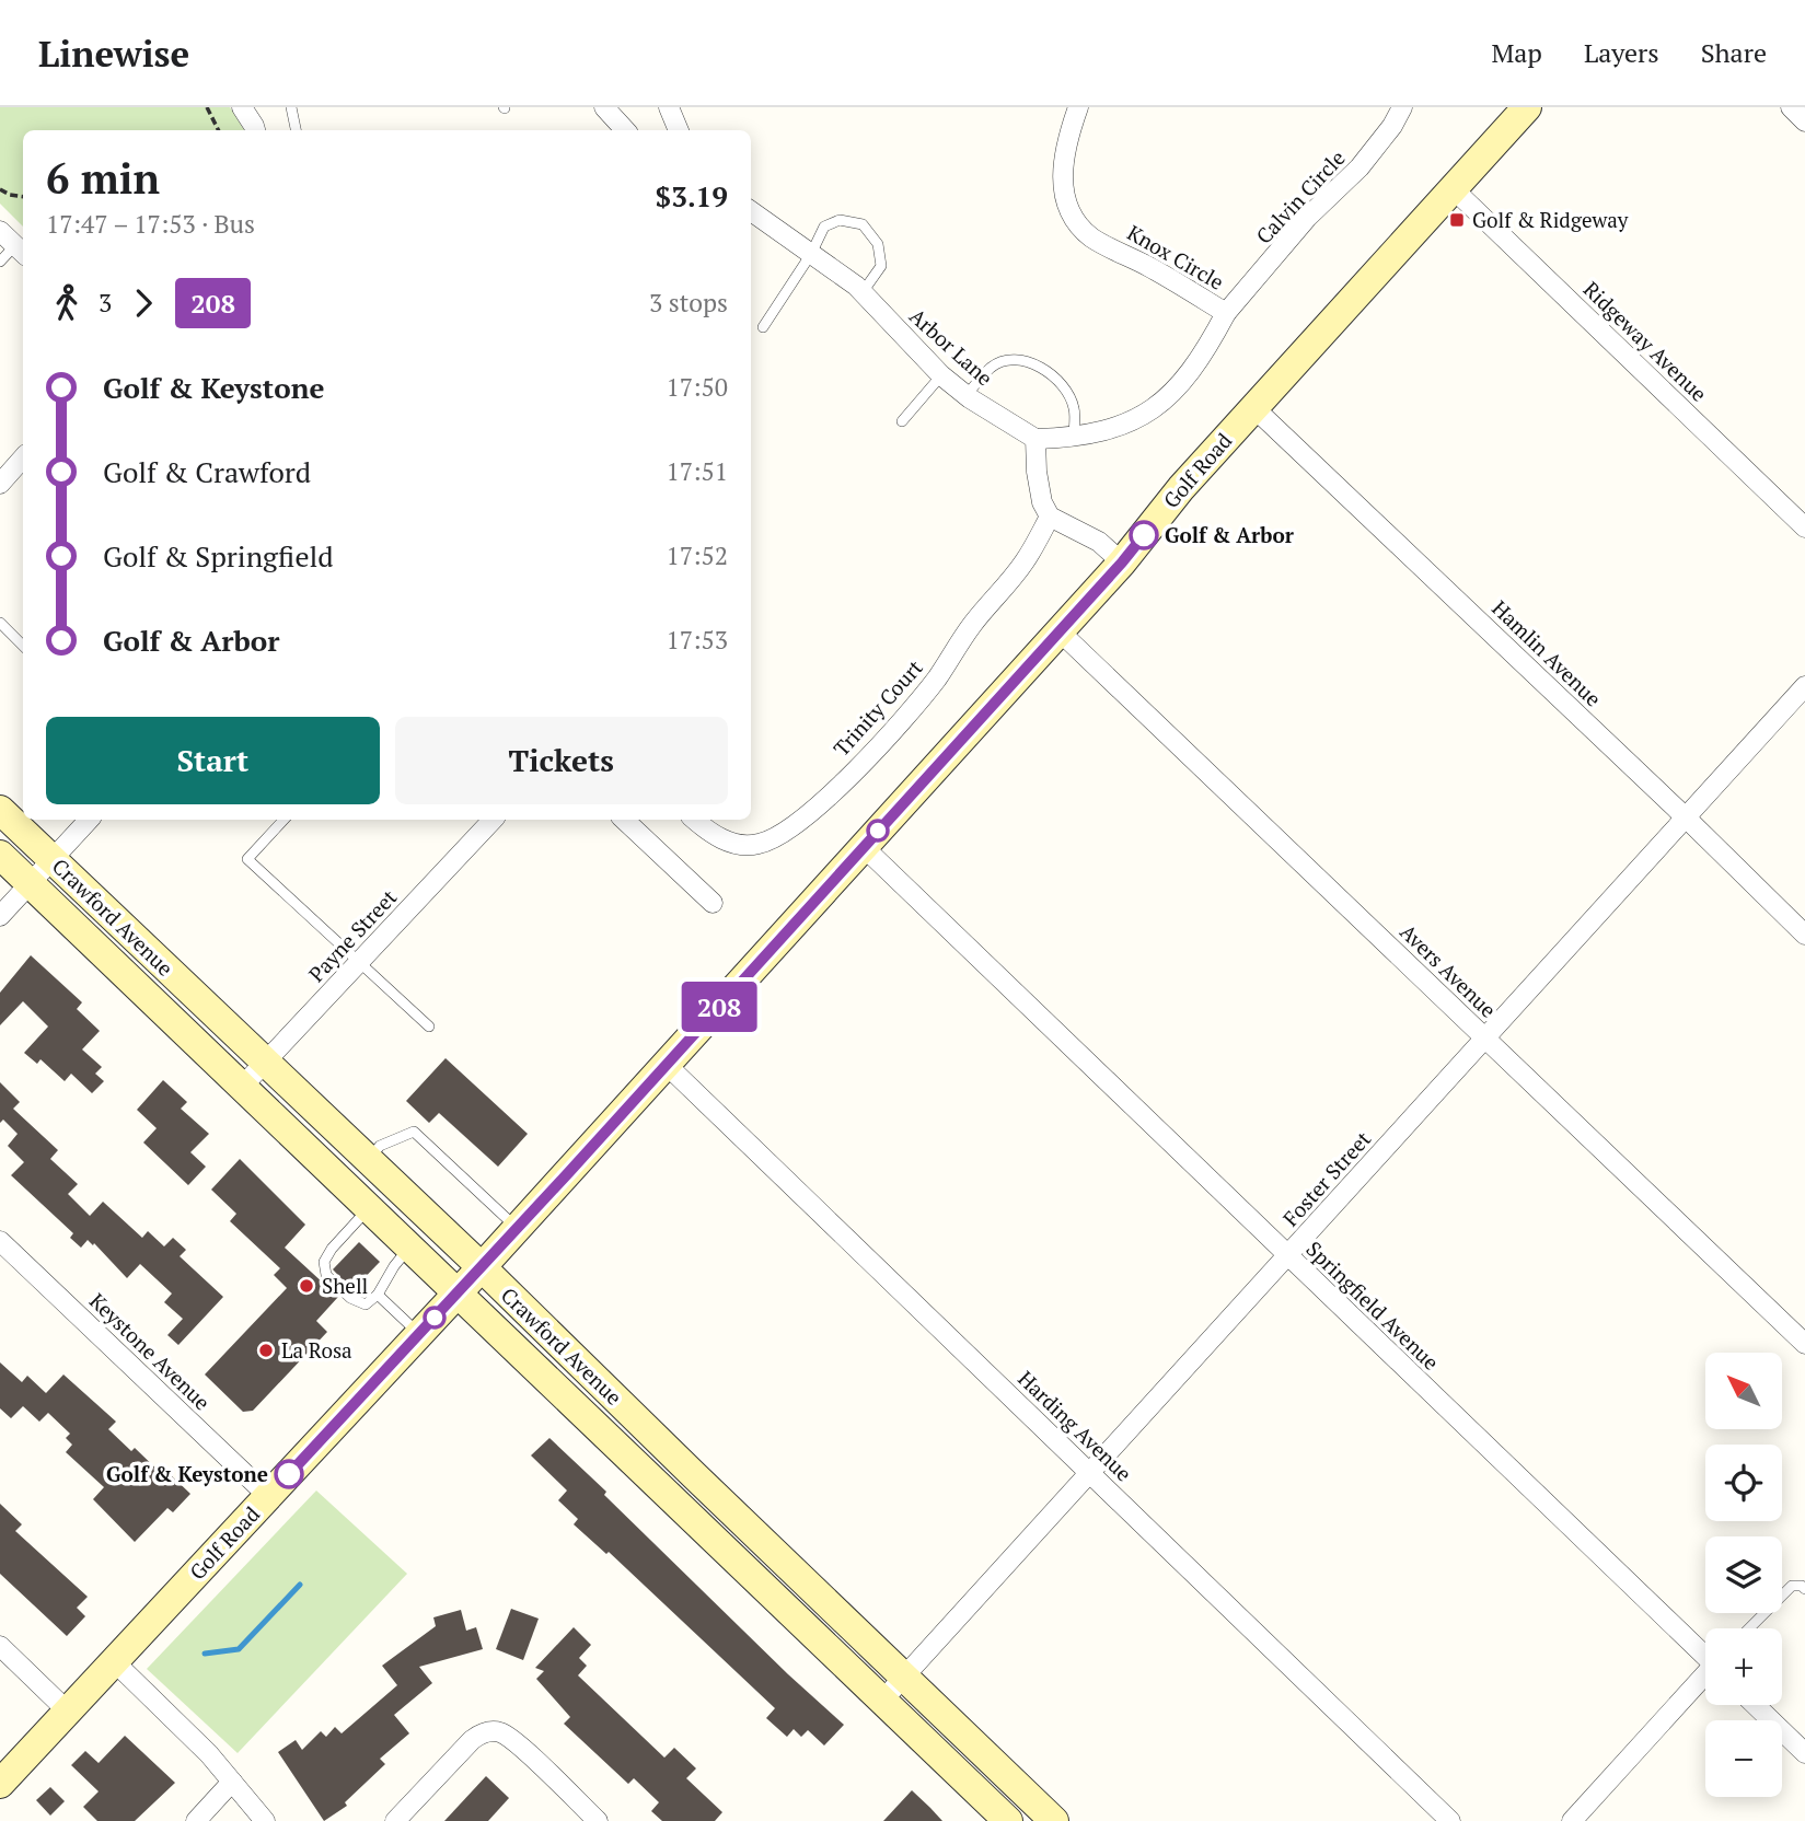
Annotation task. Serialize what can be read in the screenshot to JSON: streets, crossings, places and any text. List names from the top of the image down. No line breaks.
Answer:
{"streets":{"main road":["Golf Road","Crawford Avenue"],"street":["Calvin Circle","Knox Circle","Ridgeway Avenue","Arbor Lane","Hamlin Avenue","Trinity Court","Payne Street","Avers Avenue","Foster Street","Springfield Avenue","Keystone Avenue","Harding Avenue"]},"crossings":[["Calvin Circle","Knox Circle"],["Knox Circle","Arbor Lane"],["Ridgeway Avenue","Golf Road"],["Golf Road","Hamlin Avenue"],["Golf Road","Crawford Avenue"],["Golf Road","Avers Avenue"],["Golf Road","Springfield Avenue"],["Golf Road","Keystone Avenue"],["Golf Road","Harding Avenue"],["Hamlin Avenue","Foster Street"],["Crawford Avenue","Payne Street"],["Crawford Avenue","Foster Street"],["Avers Avenue","Foster Street"],["Foster Street","Springfield Avenue"],["Foster Street","Harding Avenue"]],"places":{"transit":["Golf & Ridgeway"],"other":["Golf & Arbor","Shell","La Rosa","Golf & Keystone"]},"lines":["bus line 208"],"north":"top left","page":{"header":"Linewise","nav":["Map","Layers","Share"],"on_map":"208","heading":["6 min","17:47 – 17:53 · Bus","$3.19"],"legs":["3","208","3 stops"],"list":[{"name":"Golf & Keystone","value":"17:50"},{"name":"Golf & Crawford","value":"17:51"},{"name":"Golf & Springfield","value":"17:52"},{"name":"Golf & Arbor","value":"17:53"}],"buttons":["Start","Tickets"],"map_buttons":["+","−"]}}
